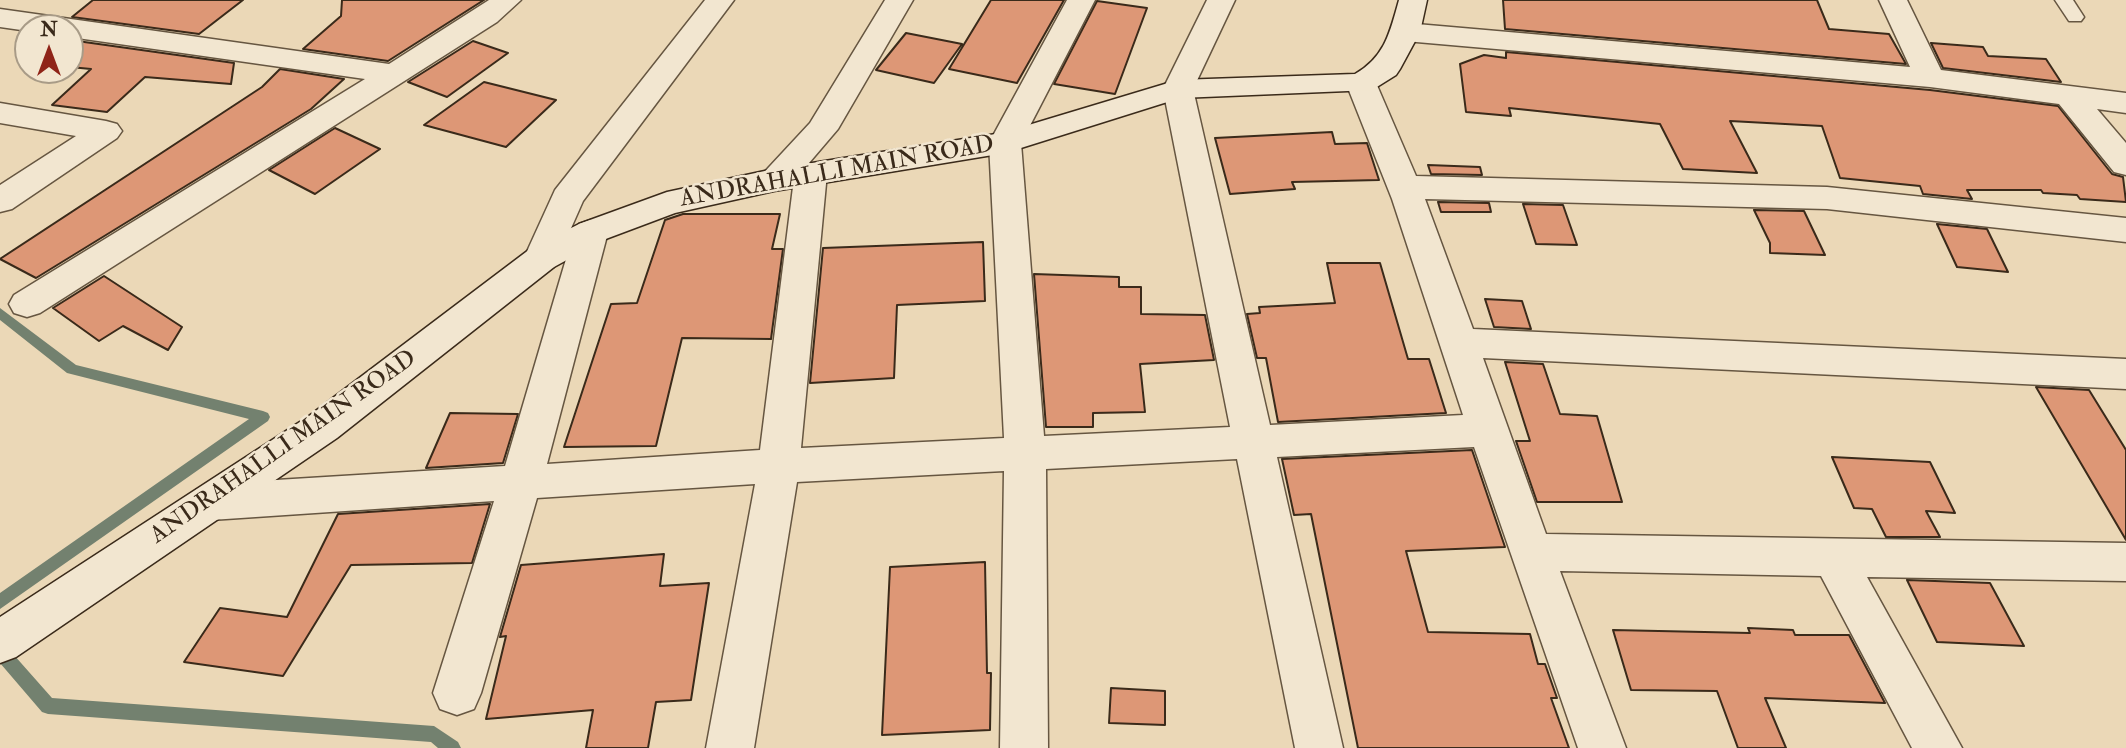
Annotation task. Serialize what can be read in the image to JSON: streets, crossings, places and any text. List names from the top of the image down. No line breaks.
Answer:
{"streets":{"street":["ANDRAHALLI MAIN ROAD"]},"north":"top"}
